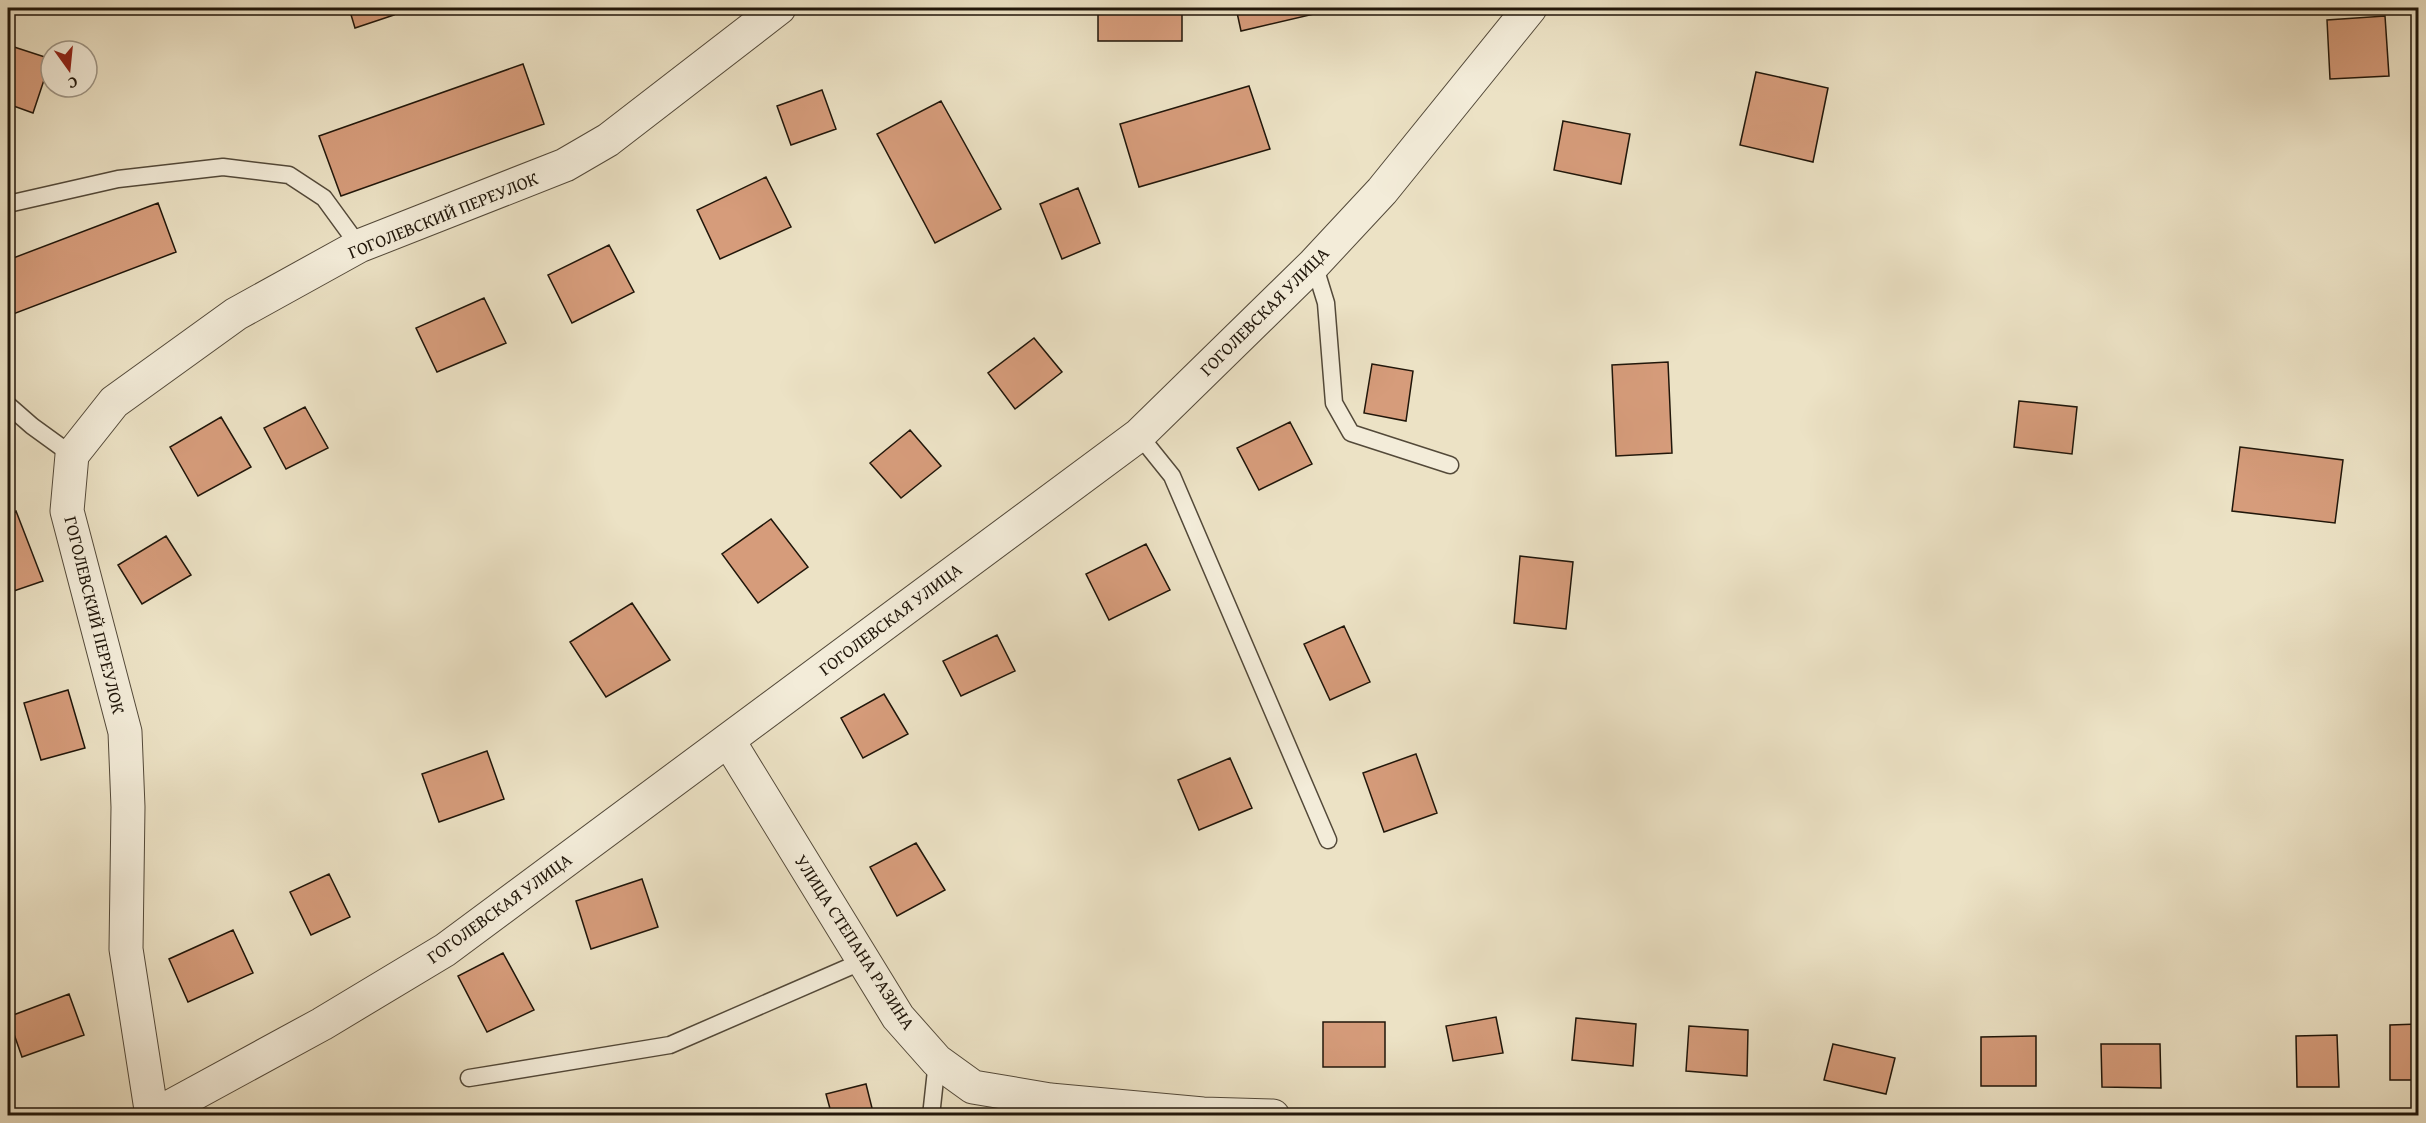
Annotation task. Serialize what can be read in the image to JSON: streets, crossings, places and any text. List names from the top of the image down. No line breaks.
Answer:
{"streets":{"street":["ГОГОЛЕВСКИЙ ПЕРЕУЛОК","ГОГОЛЕВСКАЯ УЛИЦА","УЛИЦА СТЕПАНА РАЗИНА"]},"crossings":[["ГОГОЛЕВСКИЙ ПЕРЕУЛОК","ГОГОЛЕВСКАЯ УЛИЦА"],["ГОГОЛЕВСКАЯ УЛИЦА","УЛИЦА СТЕПАНА РАЗИНА"]],"north":"bottom"}
